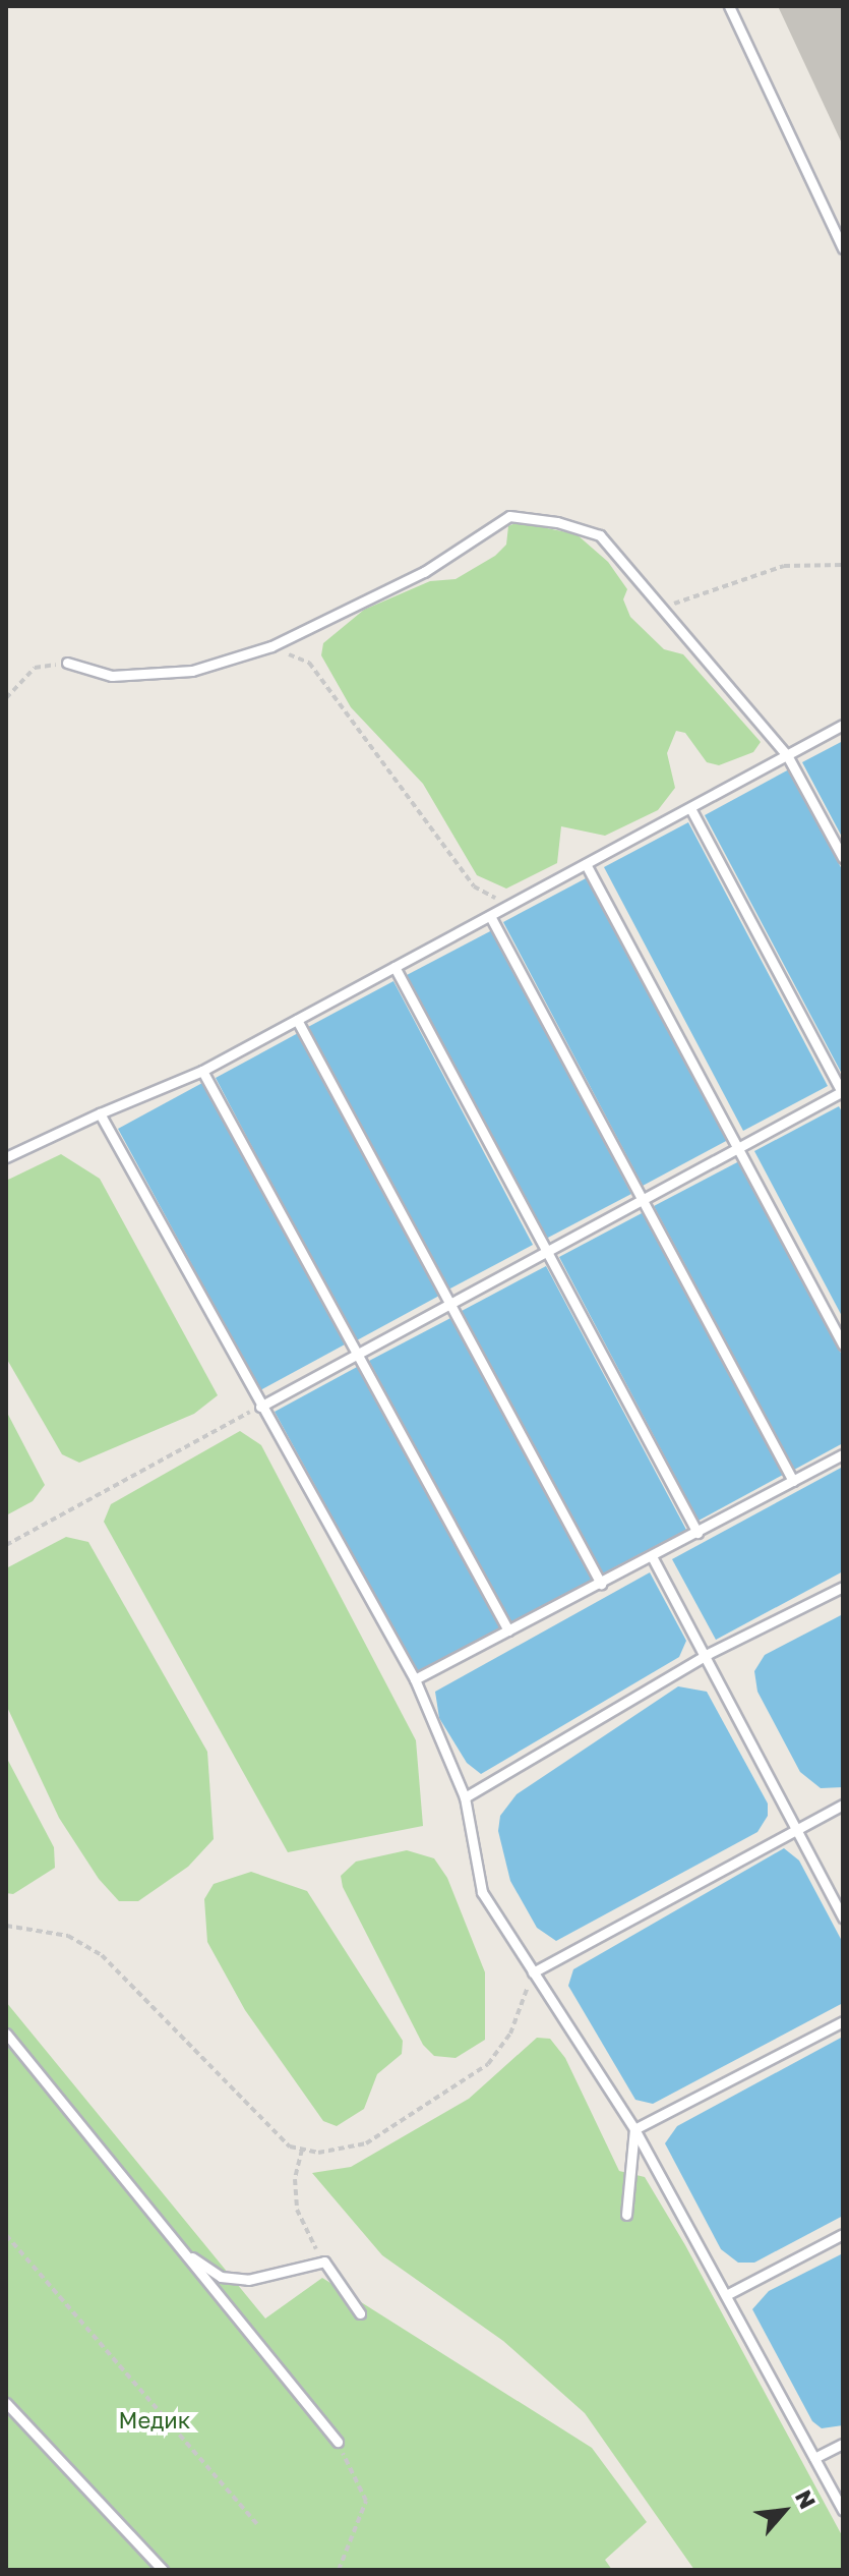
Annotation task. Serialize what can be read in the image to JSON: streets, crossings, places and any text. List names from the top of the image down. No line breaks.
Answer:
{"parks":["Медик"],"north":"top right"}
